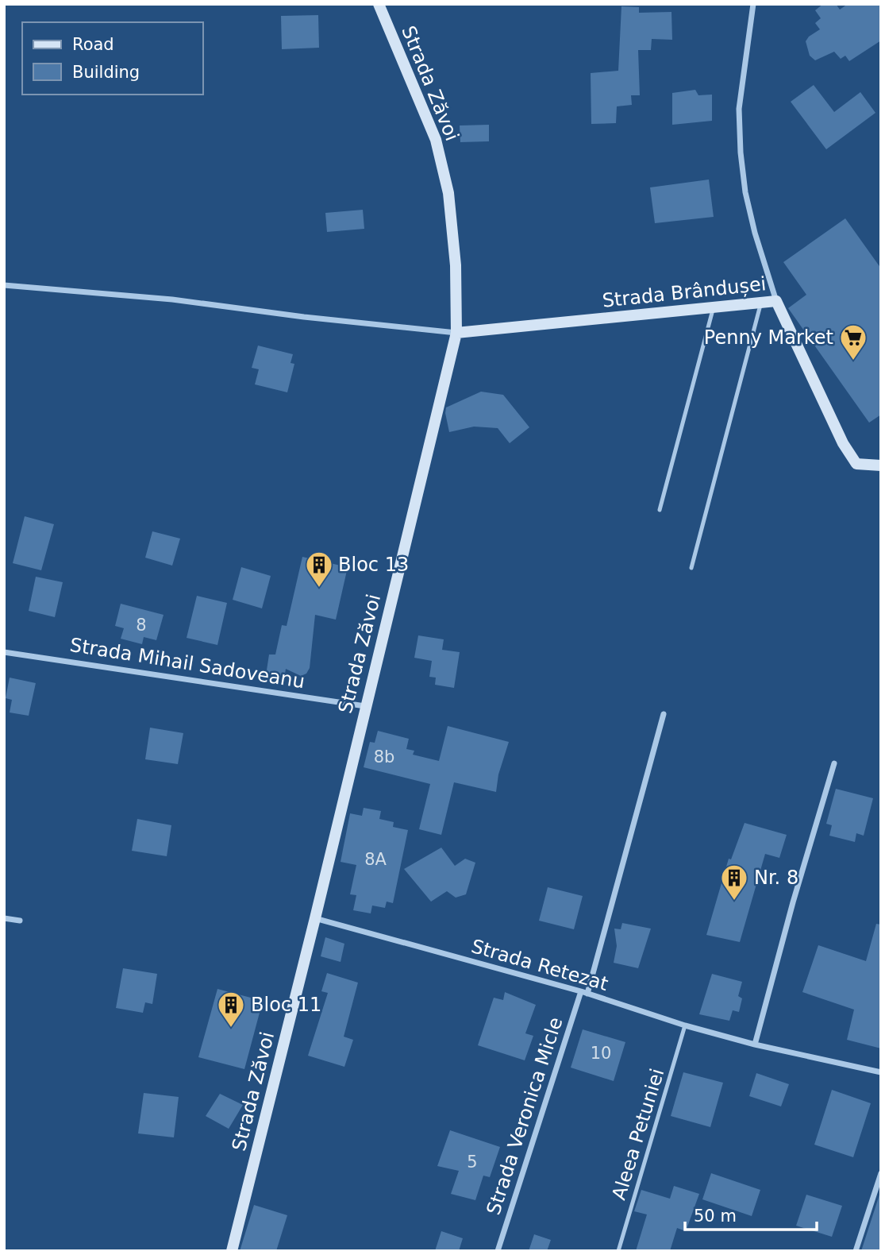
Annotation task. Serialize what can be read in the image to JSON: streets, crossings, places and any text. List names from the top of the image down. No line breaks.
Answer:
{"streets":{"street":["Strada Zăvoi","Strada Brândușei","Strada Mihail Sadoveanu","Strada Retezat","Strada Veronica Micle"],"lane":["Aleea Petuniei"]},"crossings":[["Strada Zăvoi","Strada Brândușei"],["Strada Zăvoi","Strada Mihail Sadoveanu"],["Strada Zăvoi","Strada Retezat"],["Strada Retezat","Strada Veronica Micle"],["Strada Retezat","Aleea Petuniei"]],"places":{"supermarket":["Penny Market"],"building":["Bloc 13","Nr. 8","Bloc 11"]},"house_numbers":["8","8b","8A","10","5"],"legend":["Road","Building"],"scale_bar":"50 m"}
